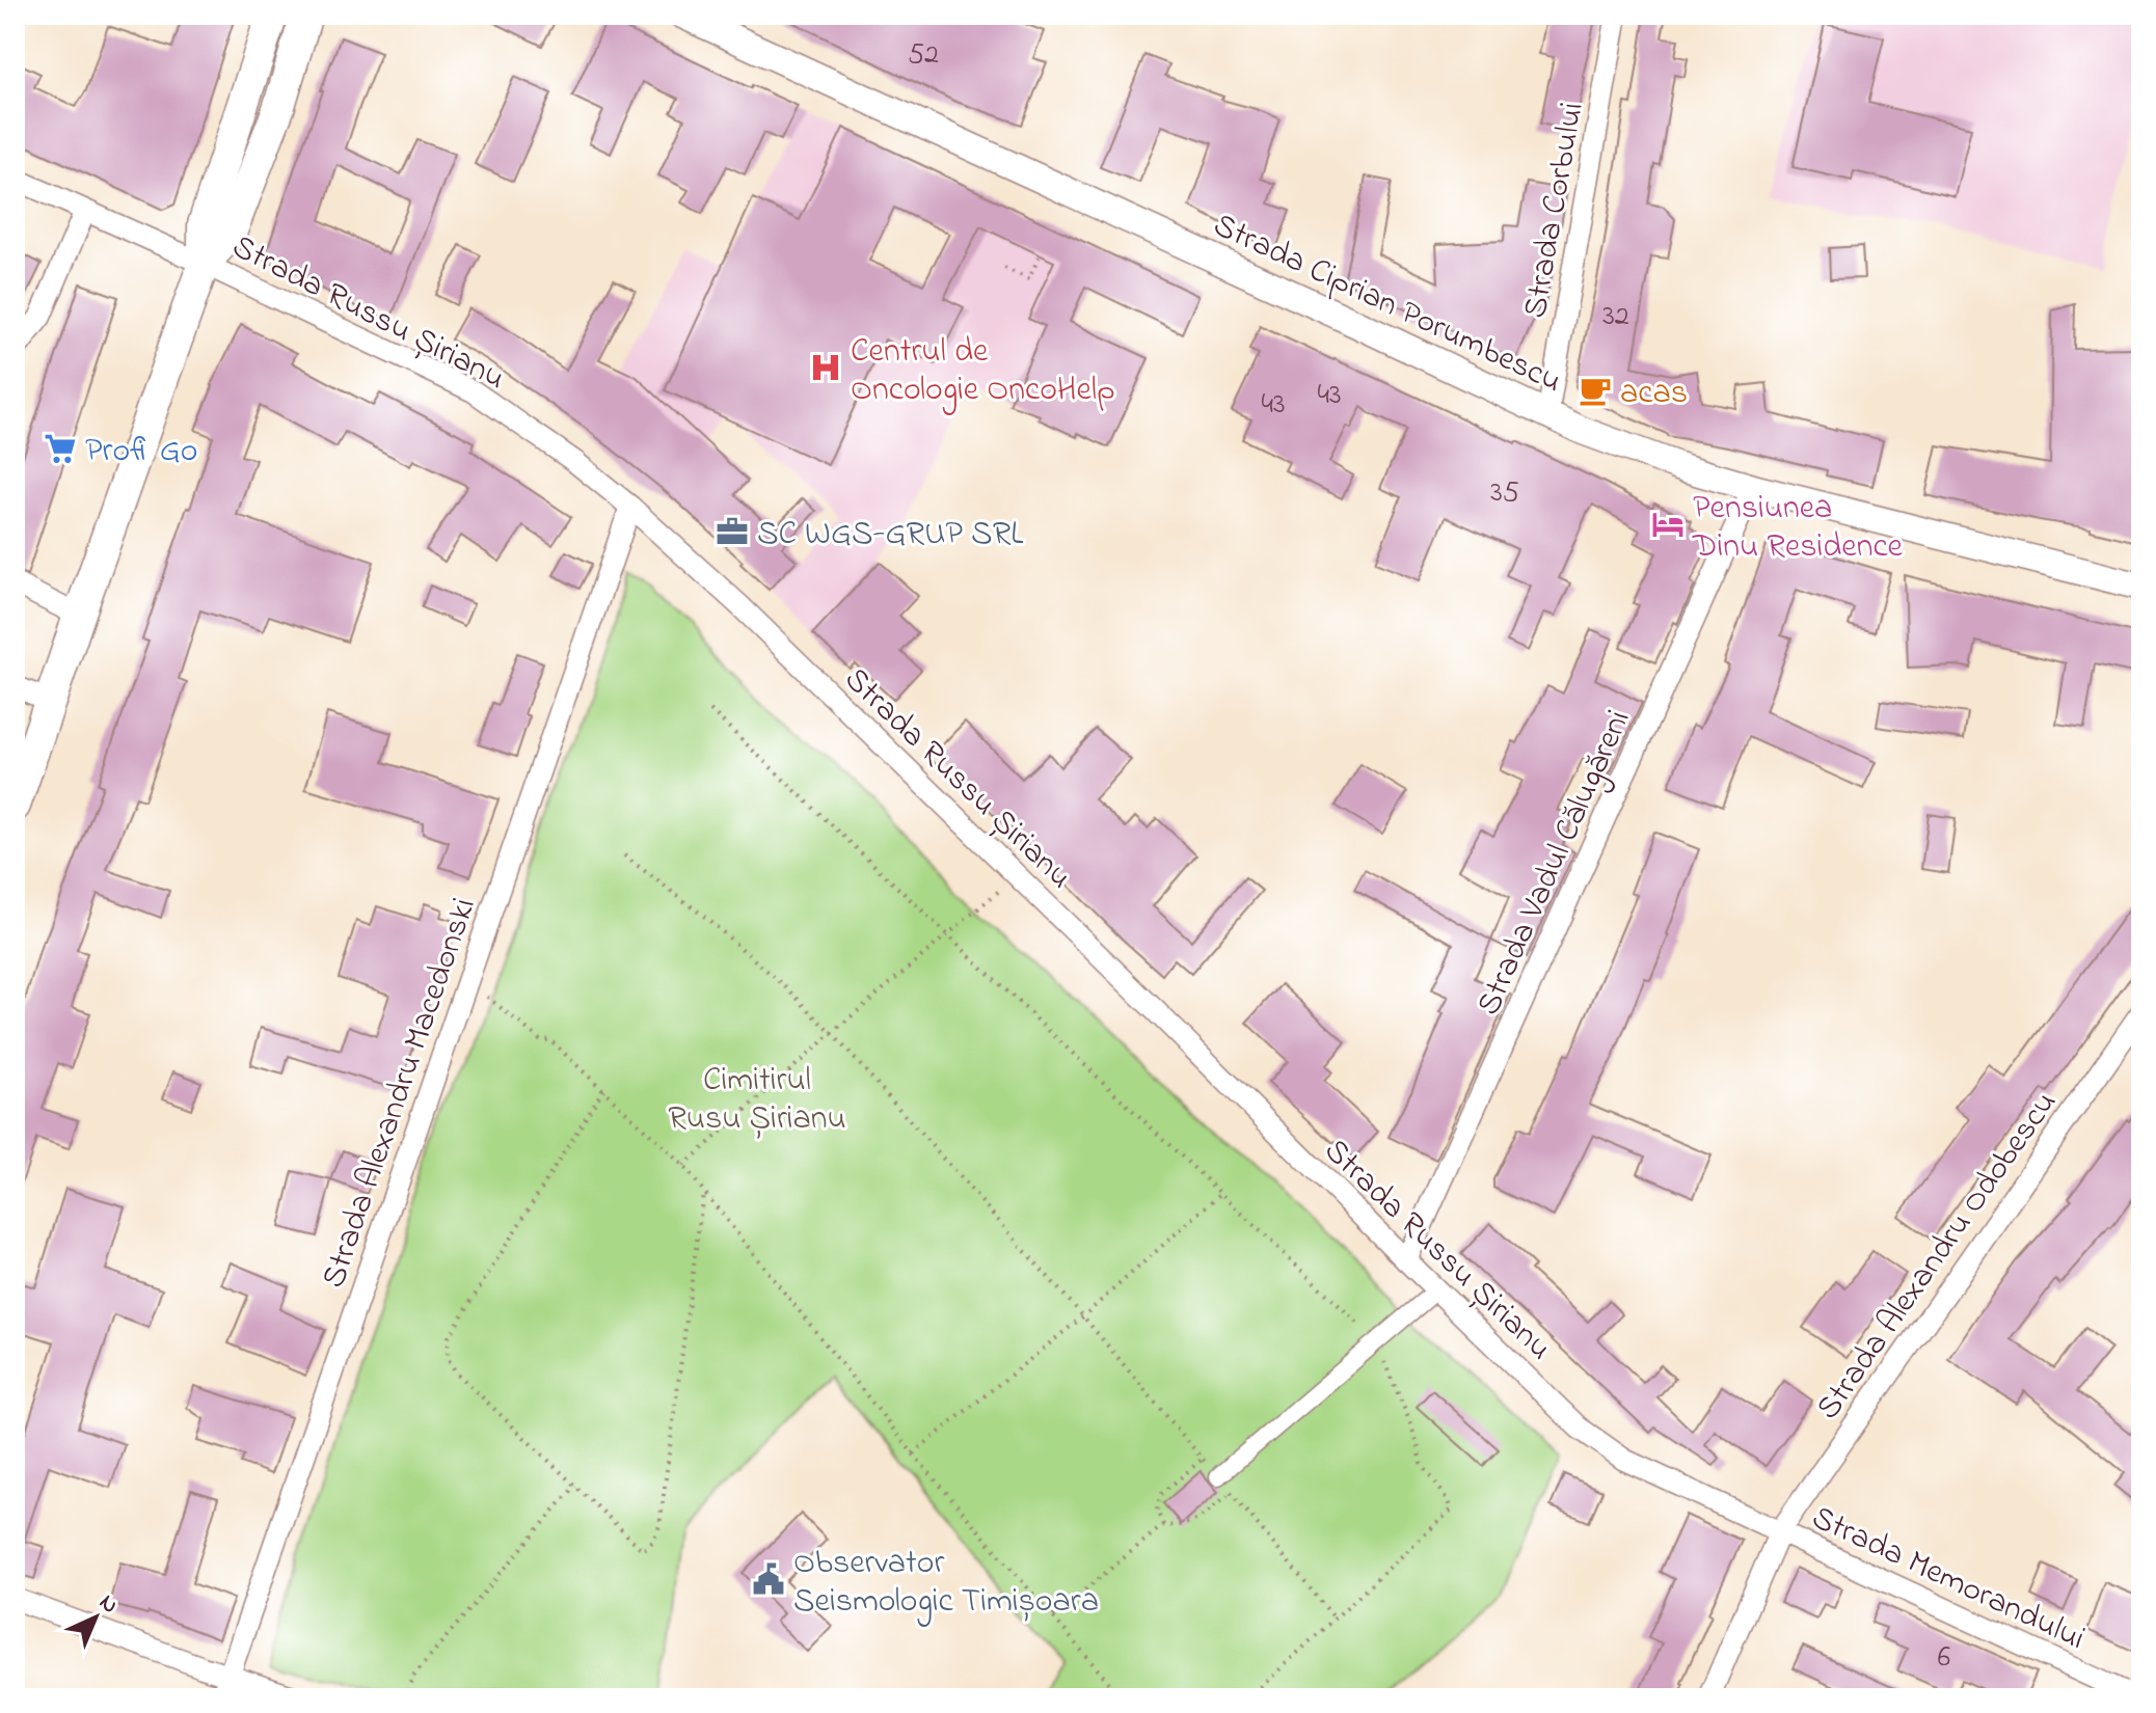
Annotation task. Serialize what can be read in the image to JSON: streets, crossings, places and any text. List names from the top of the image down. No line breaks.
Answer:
{"streets":{"street":["Strada Corbului","Strada Ciprian Porumbescu","Strada Russu Șirianu","Strada Vadul Călugăreni","Strada Alexandru Macedonski","Strada Alexandru Odobescu","Strada Memorandului"]},"crossings":[["Strada Corbului","Strada Ciprian Porumbescu"],["Strada Ciprian Porumbescu","Strada Vadul Călugăreni"],["Strada Russu Șirianu","Strada Vadul Călugăreni"],["Strada Russu Șirianu","Strada Alexandru Macedonski"],["Strada Russu Șirianu","Strada Alexandru Odobescu"],["Strada Russu Șirianu","Strada Memorandului"],["Strada Alexandru Odobescu","Strada Memorandului"]],"parks":["Cimitirul Rusu Șirianu"],"places":{"hospital":["Centrul de Oncologie OncoHelp"],"cafe":["acas"],"supermarket":["Profi Go"],"hotel":["Pensiunea Dinu Residence"],"office":["SC WGS-GRUP SRL"],"public building":["Observator Seismologic Timișoara"]},"house_numbers":["52","32","43","43","35","6"],"north":"top right"}
